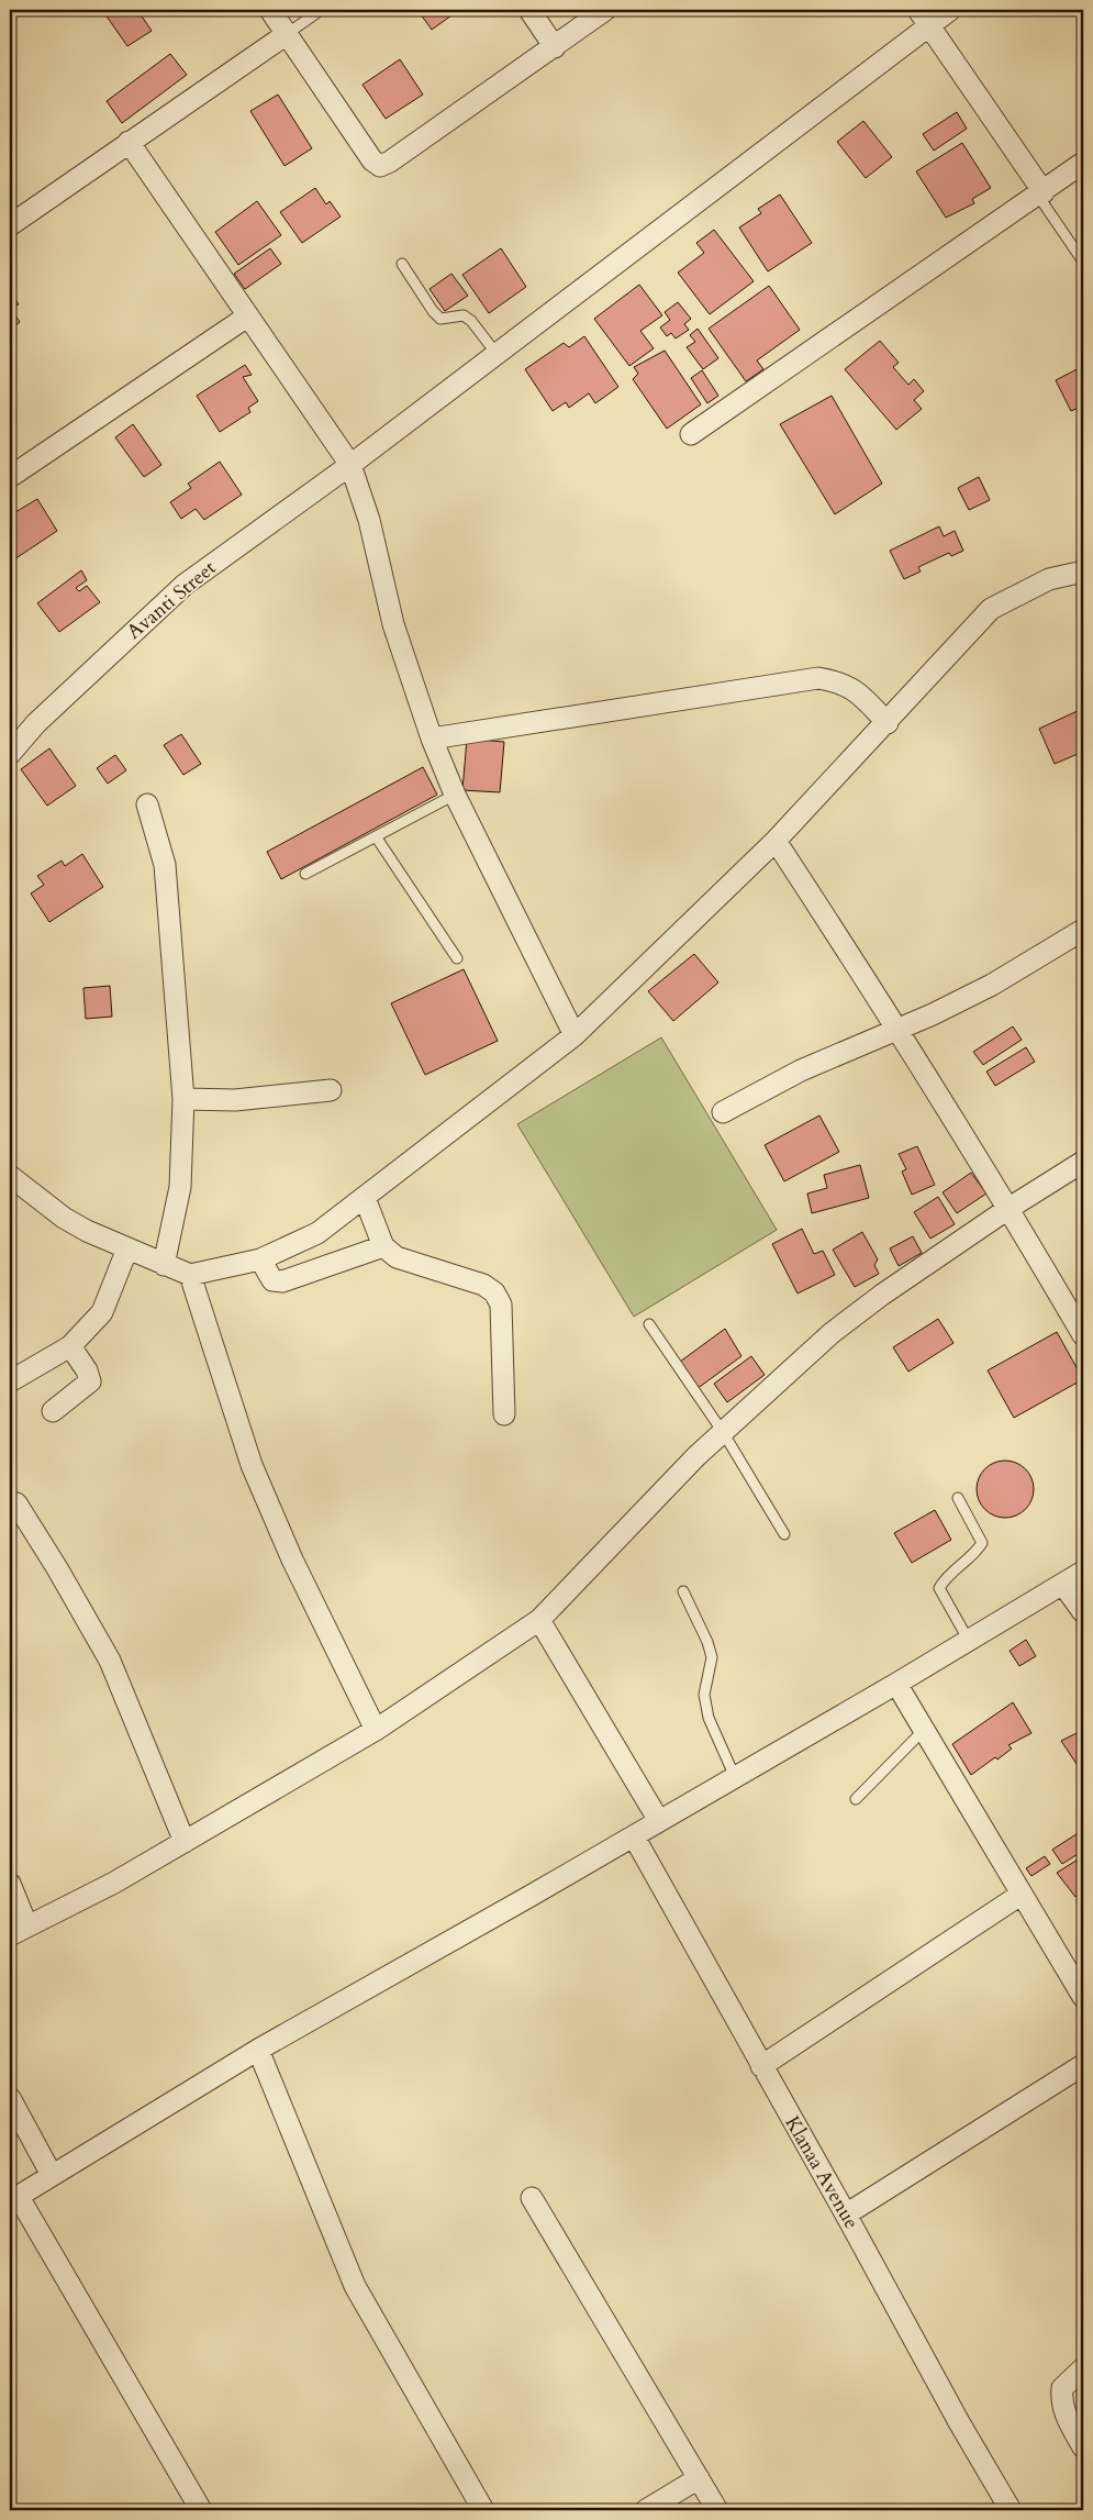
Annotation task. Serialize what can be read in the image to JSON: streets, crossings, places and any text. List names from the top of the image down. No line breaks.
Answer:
{"streets":{"street":["Avanti Street","Klanaa Avenue"]}}
